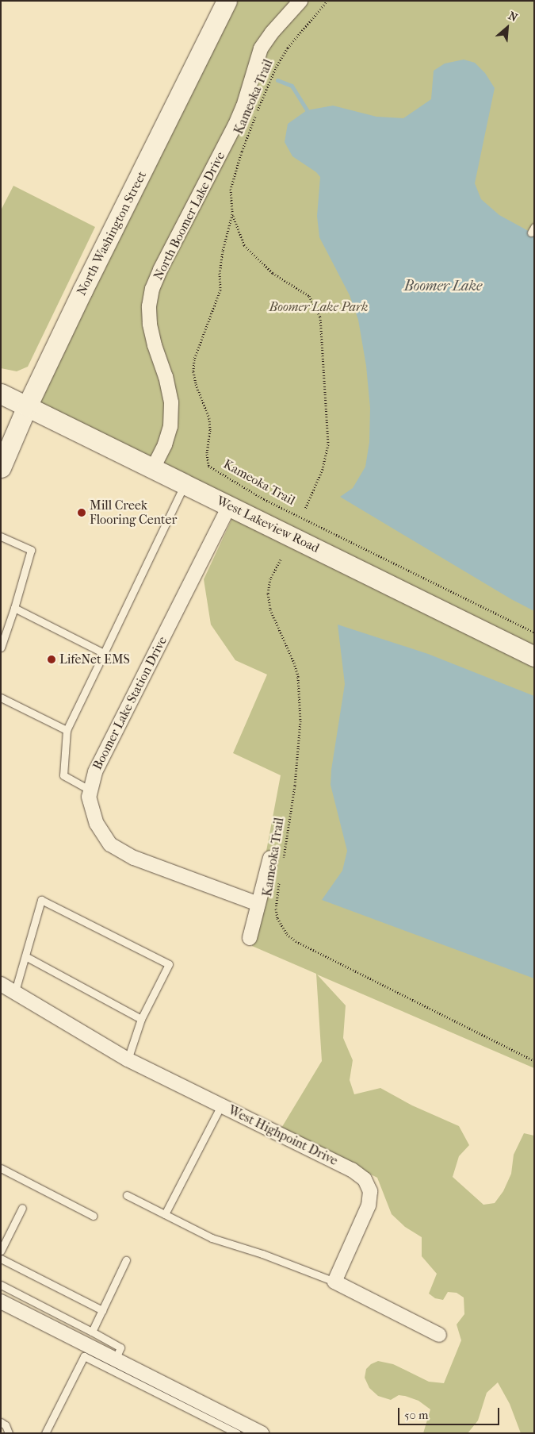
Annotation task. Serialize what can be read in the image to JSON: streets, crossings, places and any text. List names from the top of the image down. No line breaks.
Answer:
{"streets":{"main road":["North Washington Street","West Lakeview Road"],"street":["North Boomer Lake Drive","Boomer Lake Station Drive","West Highpoint Drive"],"path":["Kameoka Trail"]},"crossings":[["North Boomer Lake Drive","West Lakeview Road"],["North Washington Street","West Lakeview Road"],["West Lakeview Road","Boomer Lake Station Drive"]],"water":["Boomer Lake"],"parks":["Boomer Lake Park"],"places":["Mill Creek Flooring Center","LifeNet EMS"],"scale_bar":"50 m","north":"top right"}
